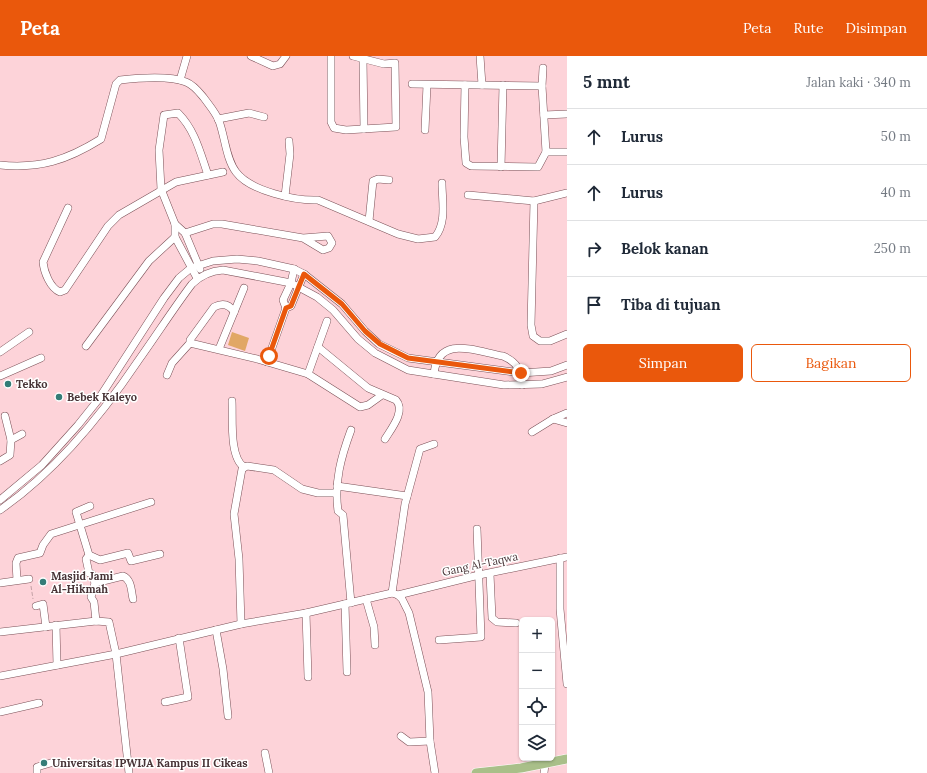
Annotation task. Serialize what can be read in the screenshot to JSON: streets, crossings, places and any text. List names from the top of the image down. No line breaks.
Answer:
{"streets":{"street":["Gang Al-Taqwa"]},"places":["Tekko","Bebek Kaleyo","Masjid Jami Al-Hikmah","Universitas IPWIJA Kampus II Cikeas"],"page":{"header":"Peta","nav":["Peta","Rute","Disimpan"],"heading":["5 mnt","Jalan kaki · 340 m"],"list":[["Lurus","50 m"],["Lurus","40 m"],["Belok kanan","250 m"],"Tiba di tujuan"],"buttons":["Simpan","Bagikan"],"map_buttons":["+","−"]}}
